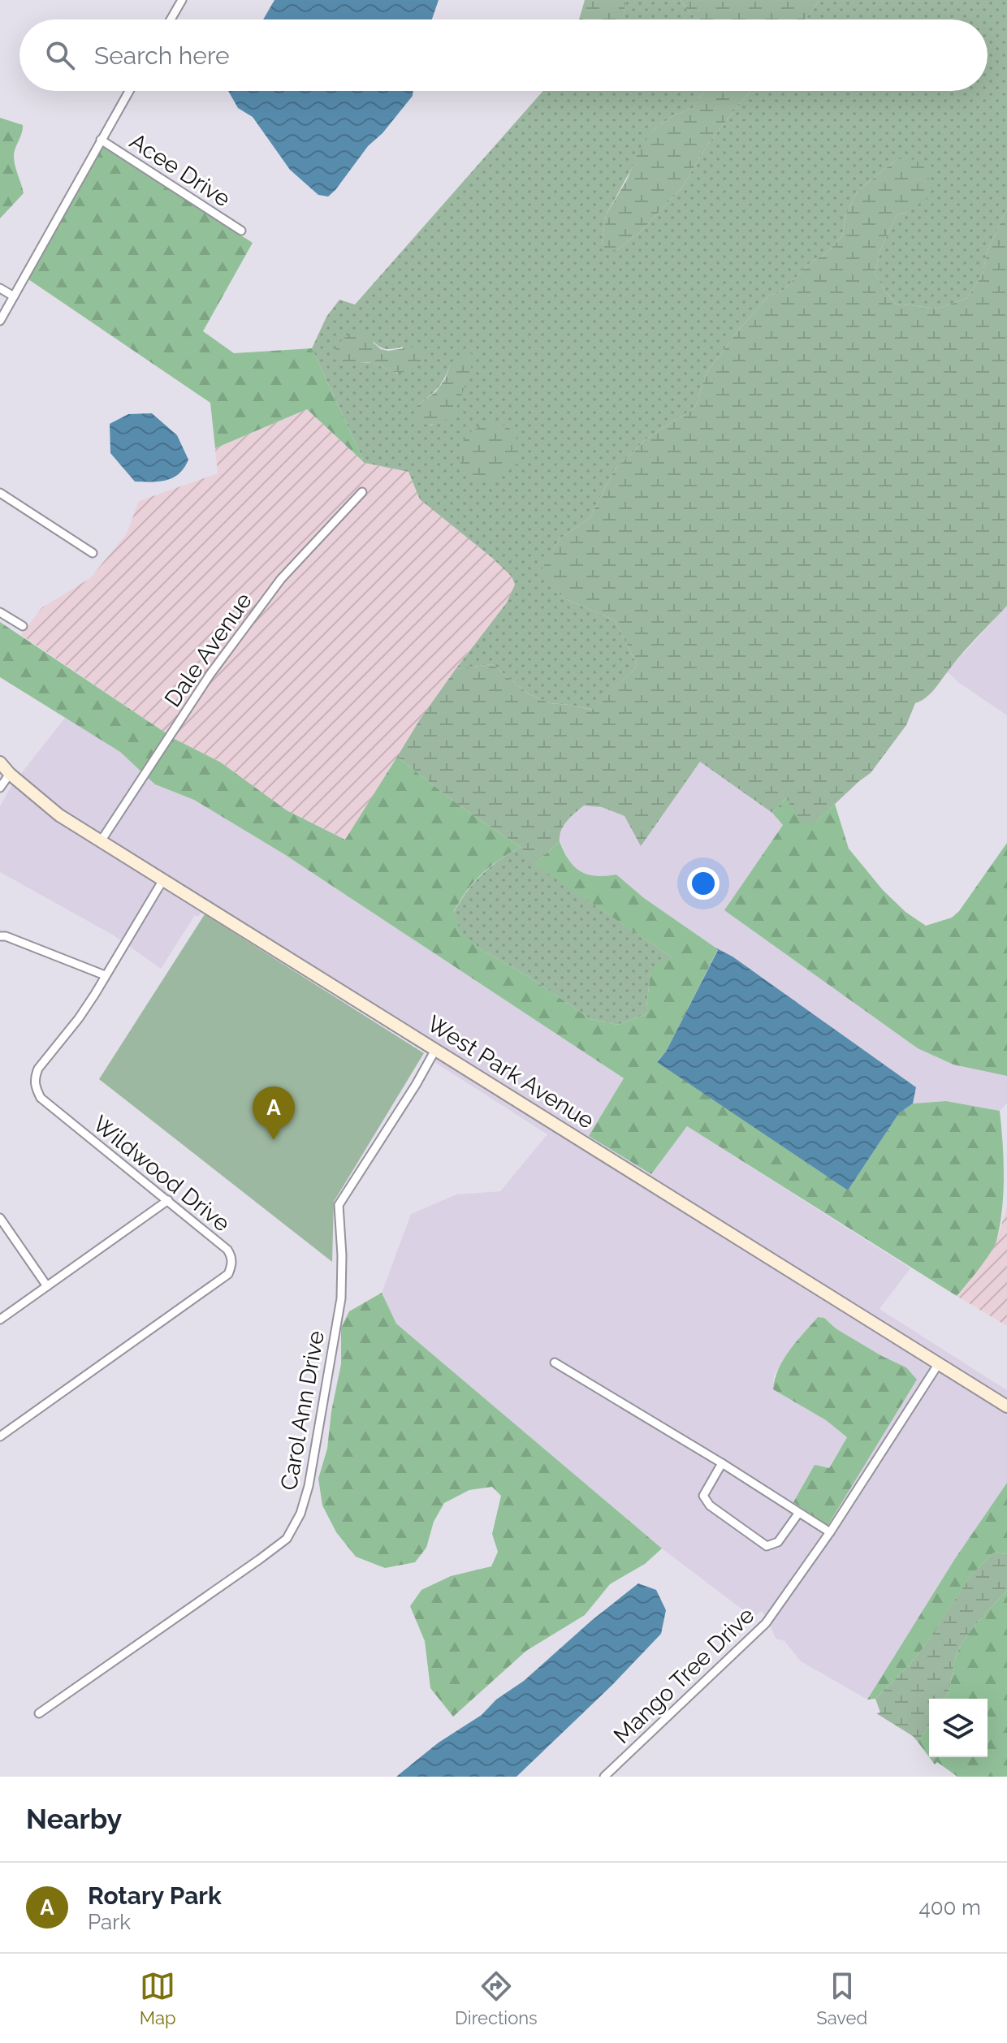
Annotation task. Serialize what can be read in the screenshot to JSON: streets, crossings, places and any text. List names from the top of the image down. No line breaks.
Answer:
{"streets":{"street":["Acee Drive","Dale Avenue","West Park Avenue","Wildwood Drive","Carol Ann Drive","Mango Tree Drive"]},"crossings":[["Dale Avenue","West Park Avenue"],["West Park Avenue","Wildwood Drive"],["West Park Avenue","Carol Ann Drive"],["West Park Avenue","Mango Tree Drive"]],"page":{"search":"Search here","pins":"A","heading":"Nearby","list":[{"mark":"A","name":"Rotary Park","note":"Park","value":"400 m"}],"nav":["Map","Directions","Saved"]}}
